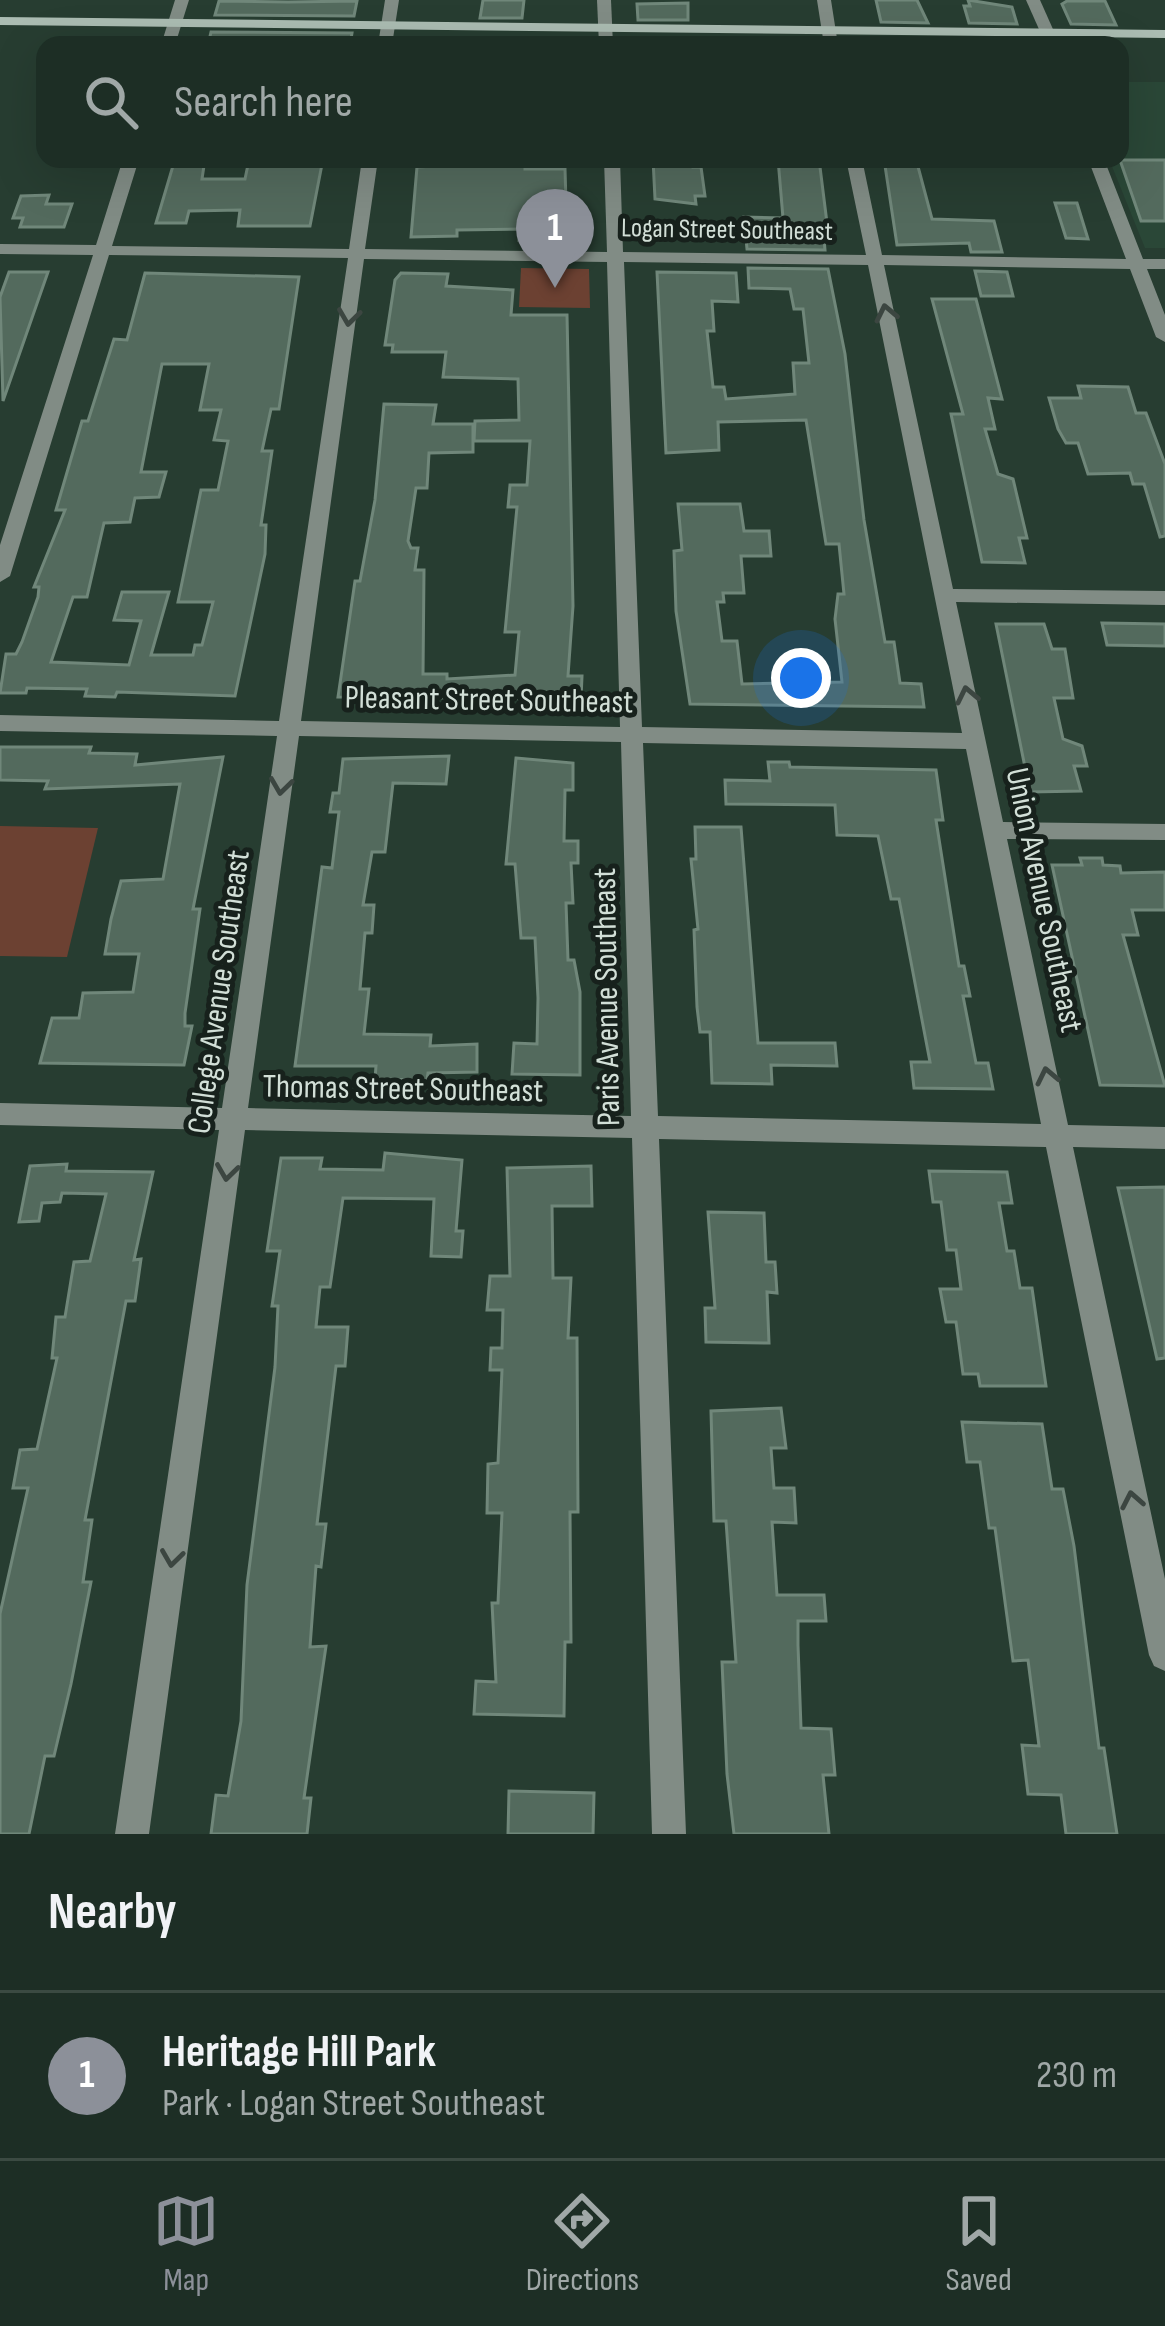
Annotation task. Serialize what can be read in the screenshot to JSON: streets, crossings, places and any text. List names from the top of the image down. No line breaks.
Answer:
{"streets":{"street":["Logan Street Southeast","Pleasant Street Southeast","Union Avenue Southeast","College Avenue Southeast","Paris Avenue Southeast","Thomas Street Southeast"]},"crossings":[["Logan Street Southeast","Union Avenue Southeast"],["Logan Street Southeast","College Avenue Southeast"],["Logan Street Southeast","Paris Avenue Southeast"],["Pleasant Street Southeast","Union Avenue Southeast"],["Pleasant Street Southeast","College Avenue Southeast"],["Pleasant Street Southeast","Paris Avenue Southeast"],["Union Avenue Southeast","Thomas Street Southeast"],["College Avenue Southeast","Thomas Street Southeast"],["Paris Avenue Southeast","Thomas Street Southeast"]],"one_way":["Union Avenue Southeast","College Avenue Southeast"],"page":{"search":"Search here","pins":"1","heading":"Nearby","list":[{"mark":"1","name":"Heritage Hill Park","note":"Park · Logan Street Southeast","value":"230 m"}],"nav":["Map","Directions","Saved"]}}
